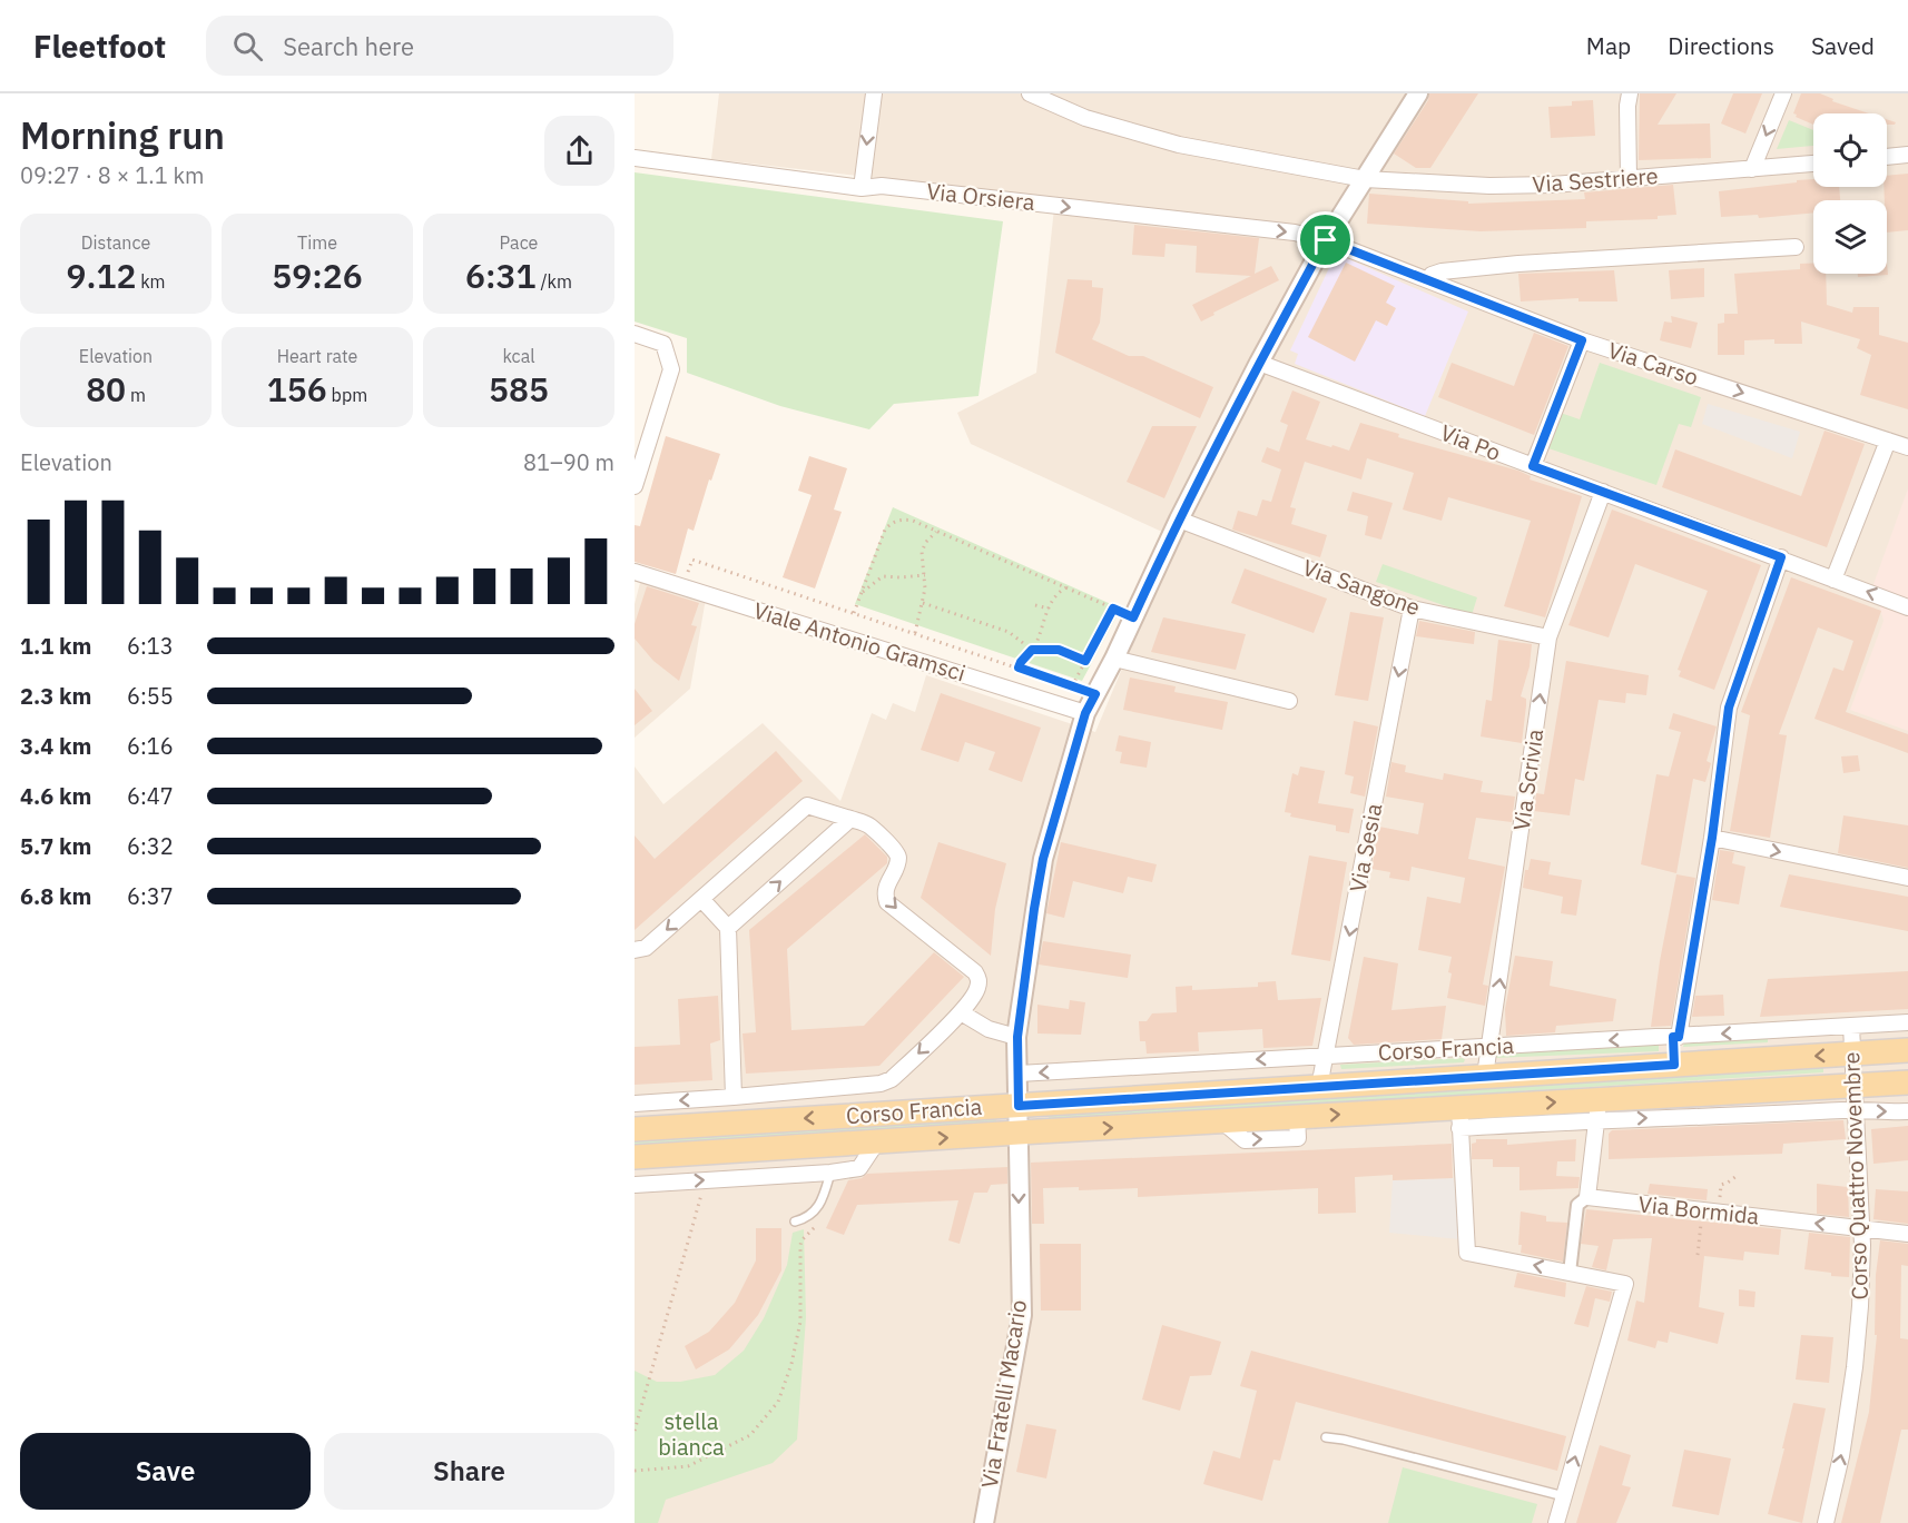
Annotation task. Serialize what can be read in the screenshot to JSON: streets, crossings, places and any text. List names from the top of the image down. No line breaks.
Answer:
{"streets":{"main road":["Corso Francia"],"street":["Via Sestriere","Via Orsiera","Via Carso","Via Po","Via Sangone","Viale Antonio Gramsci","Via Scrivia","Via Sesia","Corso Quattro Novembre","Via Bormida","Via Fratelli Macario"]},"crossings":[["Via Sestriere","Via Fratelli Macario"],["Via Orsiera","Via Carso"],["Via Orsiera","Via Fratelli Macario"],["Via Carso","Via Fratelli Macario"],["Via Po","Via Scrivia"],["Via Po","Via Fratelli Macario"],["Via Sangone","Via Scrivia"],["Via Sangone","Via Sesia"],["Via Sangone","Via Fratelli Macario"],["Viale Antonio Gramsci","Via Fratelli Macario"],["Via Scrivia","Corso Francia"],["Via Sesia","Corso Francia"],["Corso Francia","Corso Quattro Novembre"],["Corso Francia","Via Fratelli Macario"],["Corso Quattro Novembre","Via Bormida"]],"one_way":["Via Orsiera","Via Scrivia","Via Sesia","Corso Quattro Novembre","Via Bormida"],"parks":["stella bianca"],"page":{"header":"Fleetfoot","search":"Search here","nav":["Map","Directions","Saved"],"heading":["Morning run","09:27 · 8 × 1.1 km"],"stats":[["Distance","9.12 km"],["Time","59:26"],["Pace","6:31 /km"],["Elevation","80 m"],["Heart rate","156 bpm"],["kcal","585"]],"chart":["Elevation","81–90 m"],"list":[{"name":"1.1 km","note":"6:13"},{"name":"2.3 km","note":"6:55"},{"name":"3.4 km","note":"6:16"},{"name":"4.6 km","note":"6:47"},{"name":"5.7 km","note":"6:32"},{"name":"6.8 km","note":"6:37"}],"buttons":["Save","Share"]}}
